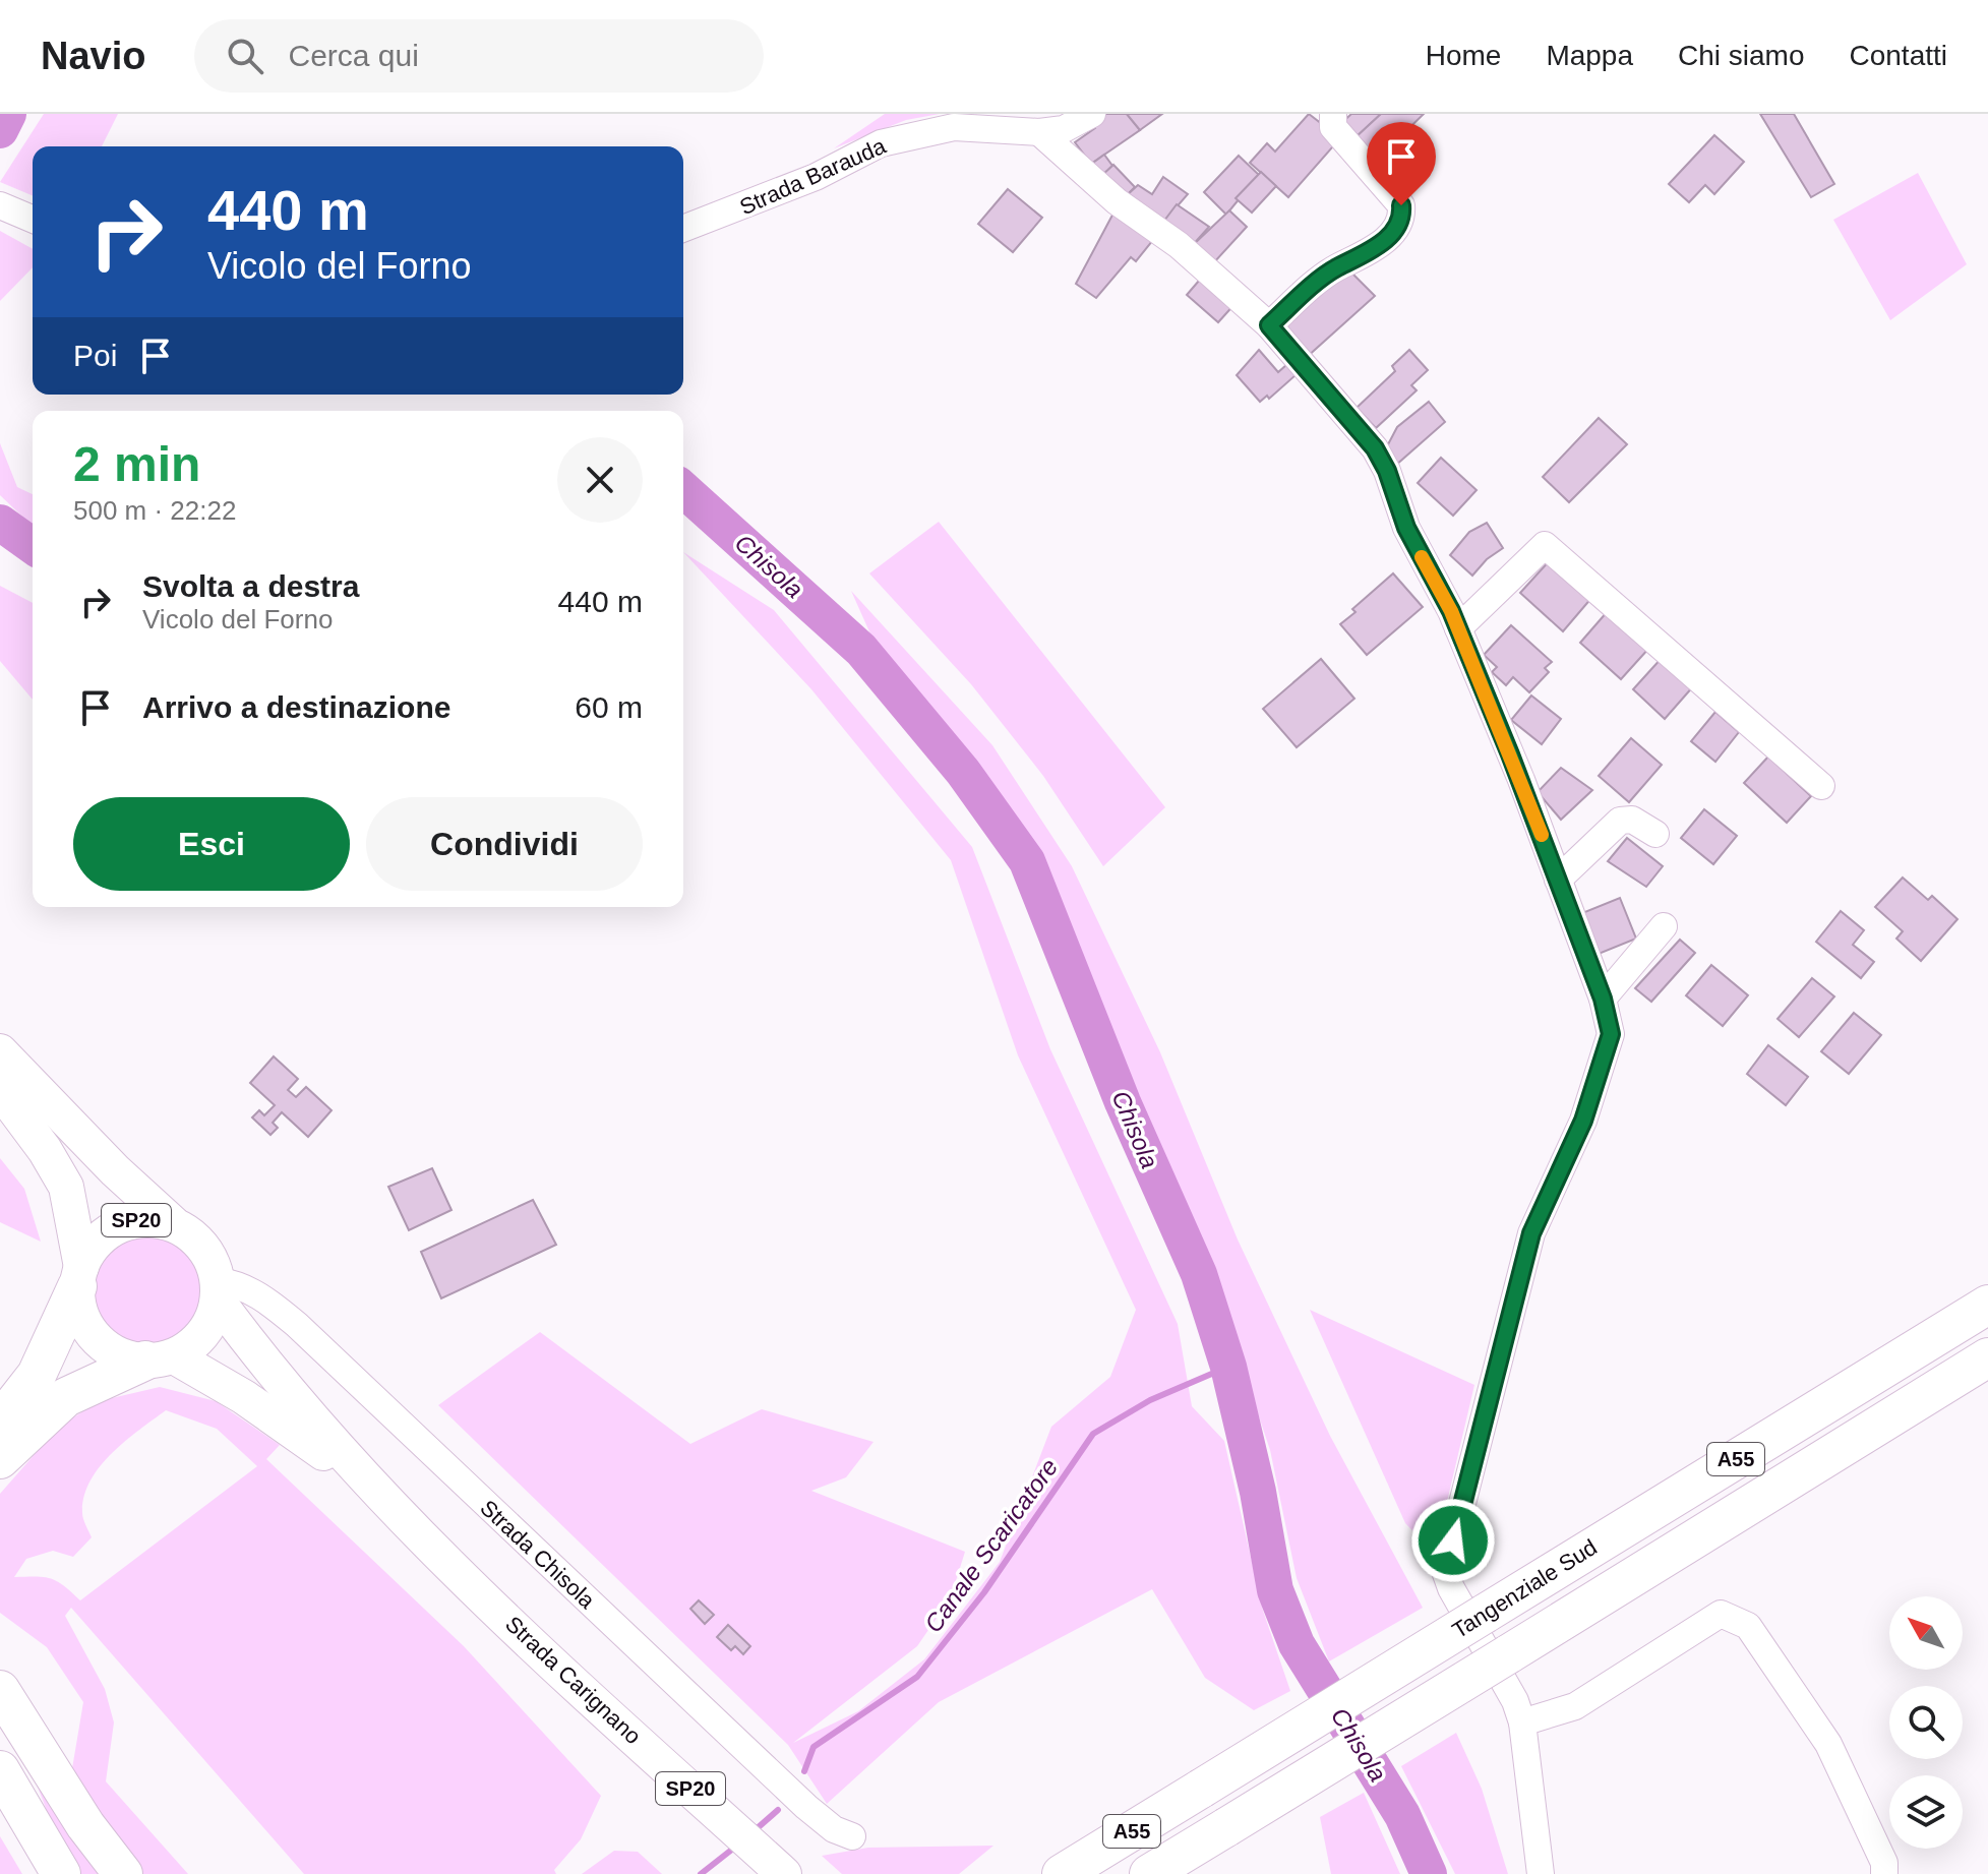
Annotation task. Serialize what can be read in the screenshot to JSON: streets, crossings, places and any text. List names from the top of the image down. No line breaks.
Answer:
{"streets":{"highway":["A55","Tangenziale Sud"],"main road":["SP20","Strada Carignano"],"street":["Strada Barauda","Strada Chisola"]},"crossings":[["SP20","Strada Chisola"],["SP20","Strada Carignano"]],"water":["Chisola","Canale Scaricatore"],"north":"top left","page":{"header":"Navio","search":"Cerca qui","nav":["Home","Mappa","Chi siamo","Contatti"],"turn":["440 m","Vicolo del Forno"],"then":"Poi","heading":["2 min","500 m · 22:22"],"list":[{"name":"Svolta a destra","note":"Vicolo del Forno","value":"440 m"},{"name":"Arrivo a destinazione","value":"60 m"}],"buttons":["Esci","Condividi"]}}
